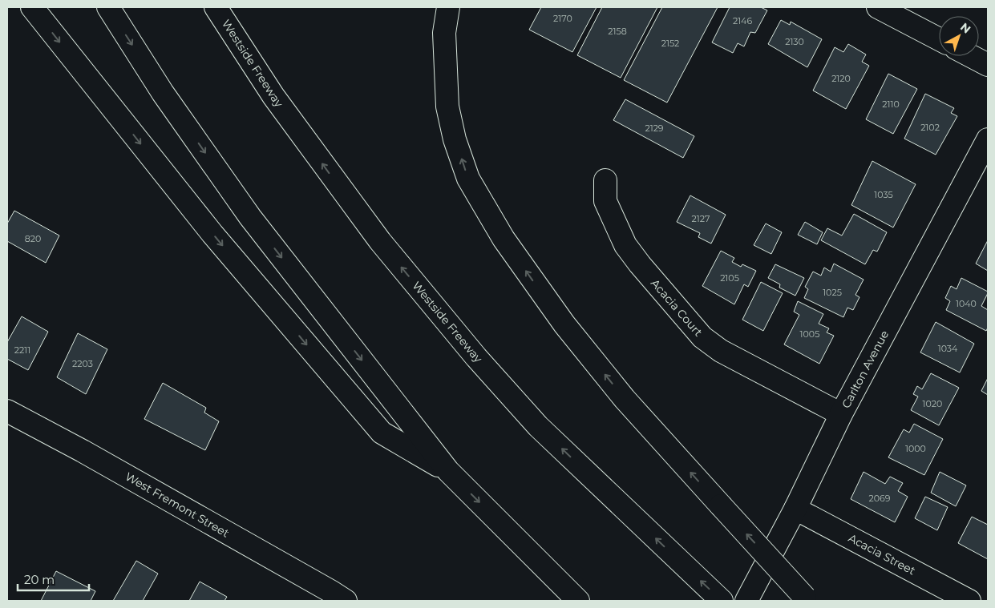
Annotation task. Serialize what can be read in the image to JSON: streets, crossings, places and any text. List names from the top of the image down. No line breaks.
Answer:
{"streets":{"main road":["Westside Freeway","Acacia Court","Carlton Avenue","West Fremont Street","Acacia Street"]},"crossings":[["Acacia Court","Carlton Avenue"],["Carlton Avenue","Acacia Street"]],"house_numbers":["2170","2146","2158","2130","2152","2120","2110","2102","2129","1035","2127","820","2105","1025","1040","1005","1034","2211","2203","1020","1000","2069"],"scale_bar":"20 m","north":"top right"}
